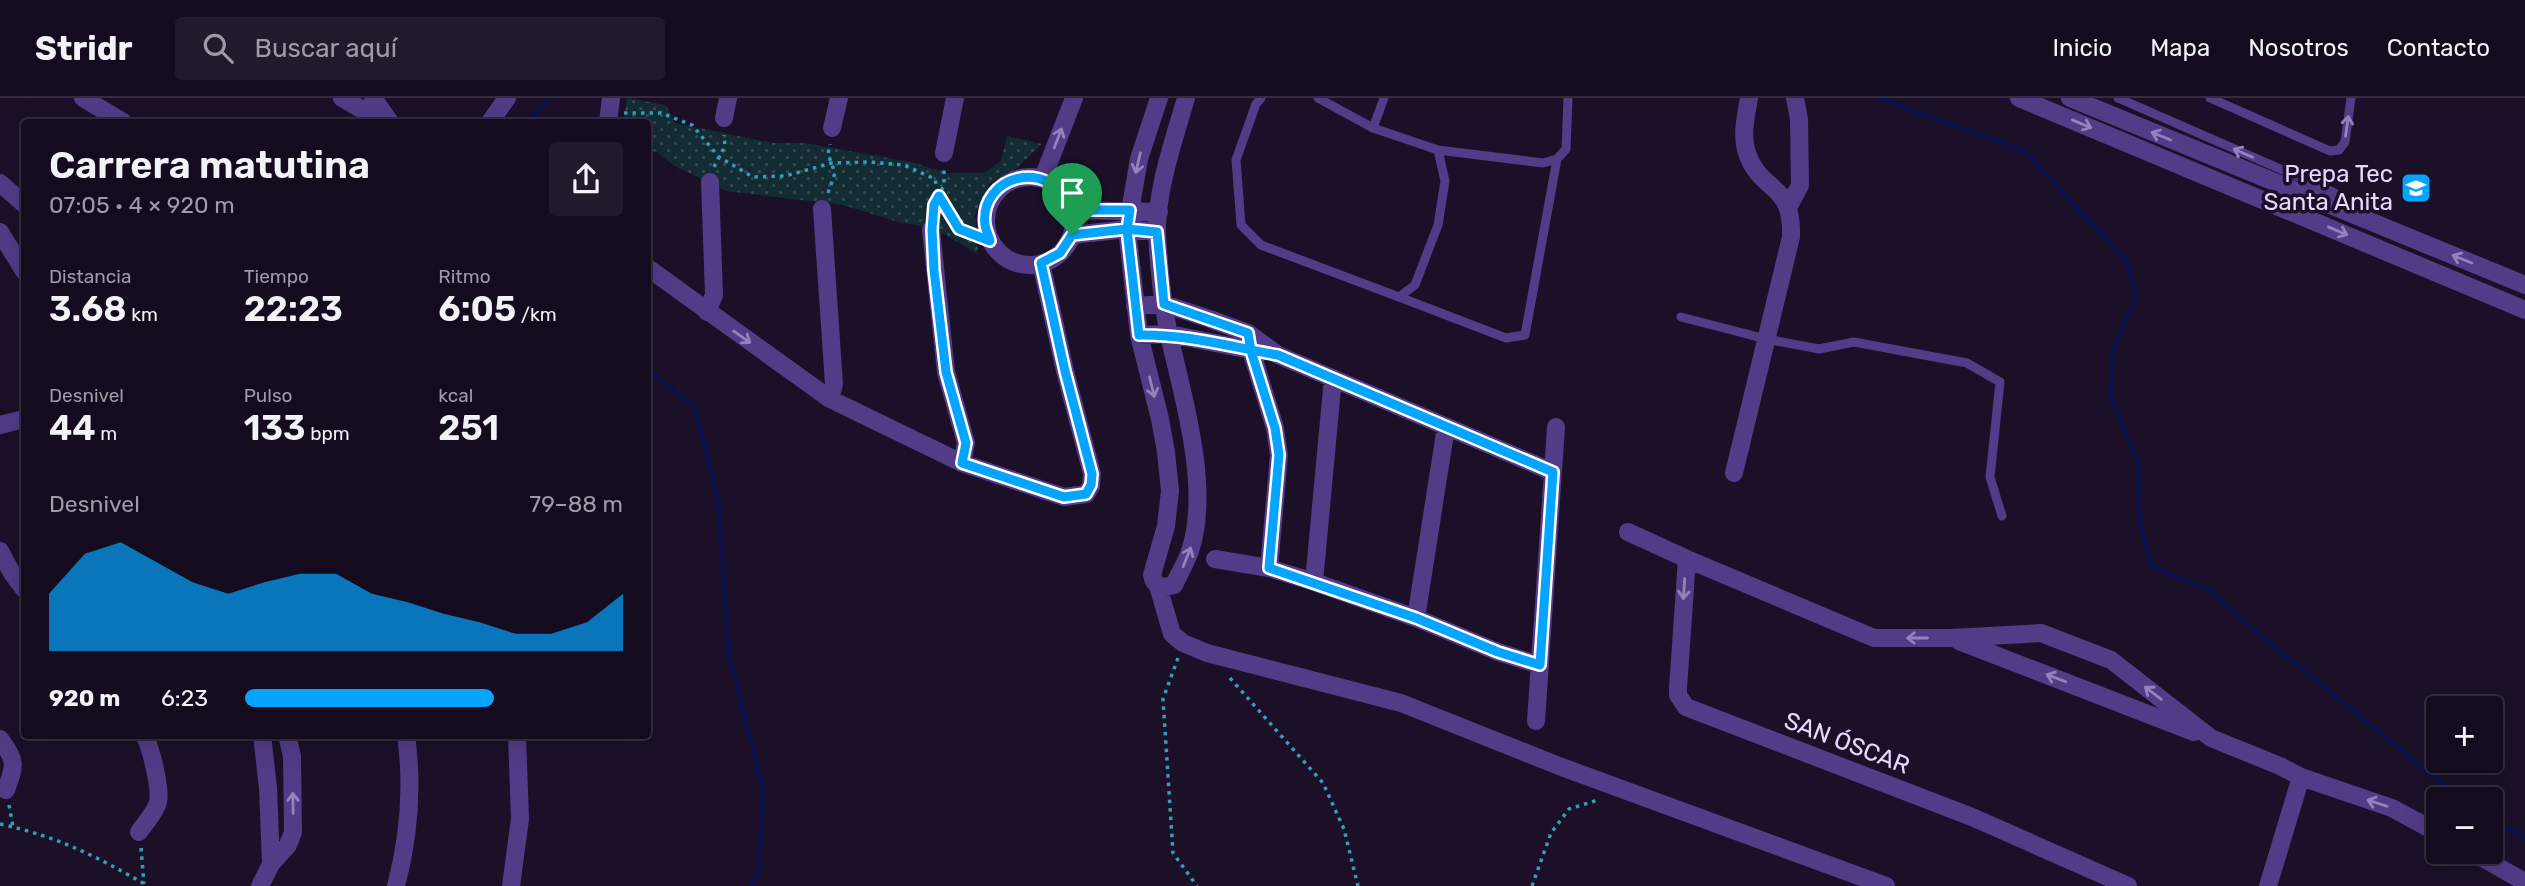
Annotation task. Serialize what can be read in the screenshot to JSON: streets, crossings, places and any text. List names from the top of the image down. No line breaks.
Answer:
{"streets":{"street":["SAN ÓSCAR"]},"places":{"school or university":["Prepa Tec Santa Anita"]},"page":{"header":"Stridr","search":"Buscar aquí","nav":["Inicio","Mapa","Nosotros","Contacto"],"heading":["Carrera matutina","07:05 · 4 × 920 m"],"stats":[["Distancia","3.68 km"],["Tiempo","22:23"],["Ritmo","6:05 /km"],["Desnivel","44 m"],["Pulso","133 bpm"],["kcal","251"]],"chart":["Desnivel","79–88 m"],"list":[{"name":"920 m","note":"6:23"}],"map_buttons":["+","−"]}}
